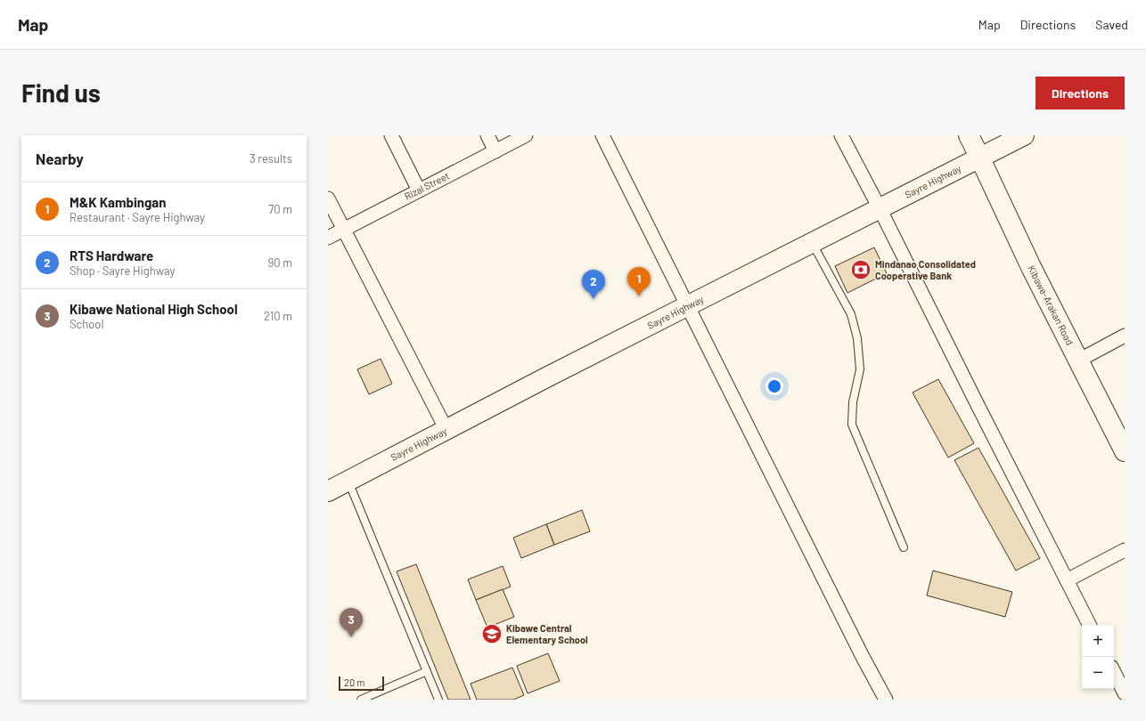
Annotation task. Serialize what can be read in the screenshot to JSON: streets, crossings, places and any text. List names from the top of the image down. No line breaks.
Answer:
{"streets":{"main road":["Sayre Highway","Kibawe-Arakan Road"],"street":["Rizal Street"]},"crossings":[["Sayre Highway","Kibawe-Arakan Road"]],"places":{"bank":["Mindanao Consolidated Cooperative Bank"],"school or university":["Kibawe Central Elementary School"]},"scale_bar":"20 m","page":{"header":"Map","nav":["Map","Directions","Saved"],"buttons":"Directions","title":"Find us","heading":["Nearby","3 results"],"list":[{"mark":"1","name":"M&K Kambingan","note":"Restaurant · Sayre Highway","value":"70 m"},{"mark":"2","name":"RTS Hardware","note":"Shop · Sayre Highway","value":"90 m"},{"mark":"3","name":"Kibawe National High School","note":"School","value":"210 m"}],"pins":["1","2","3"],"map_buttons":["+","−"],"scale":"20 m"}}
